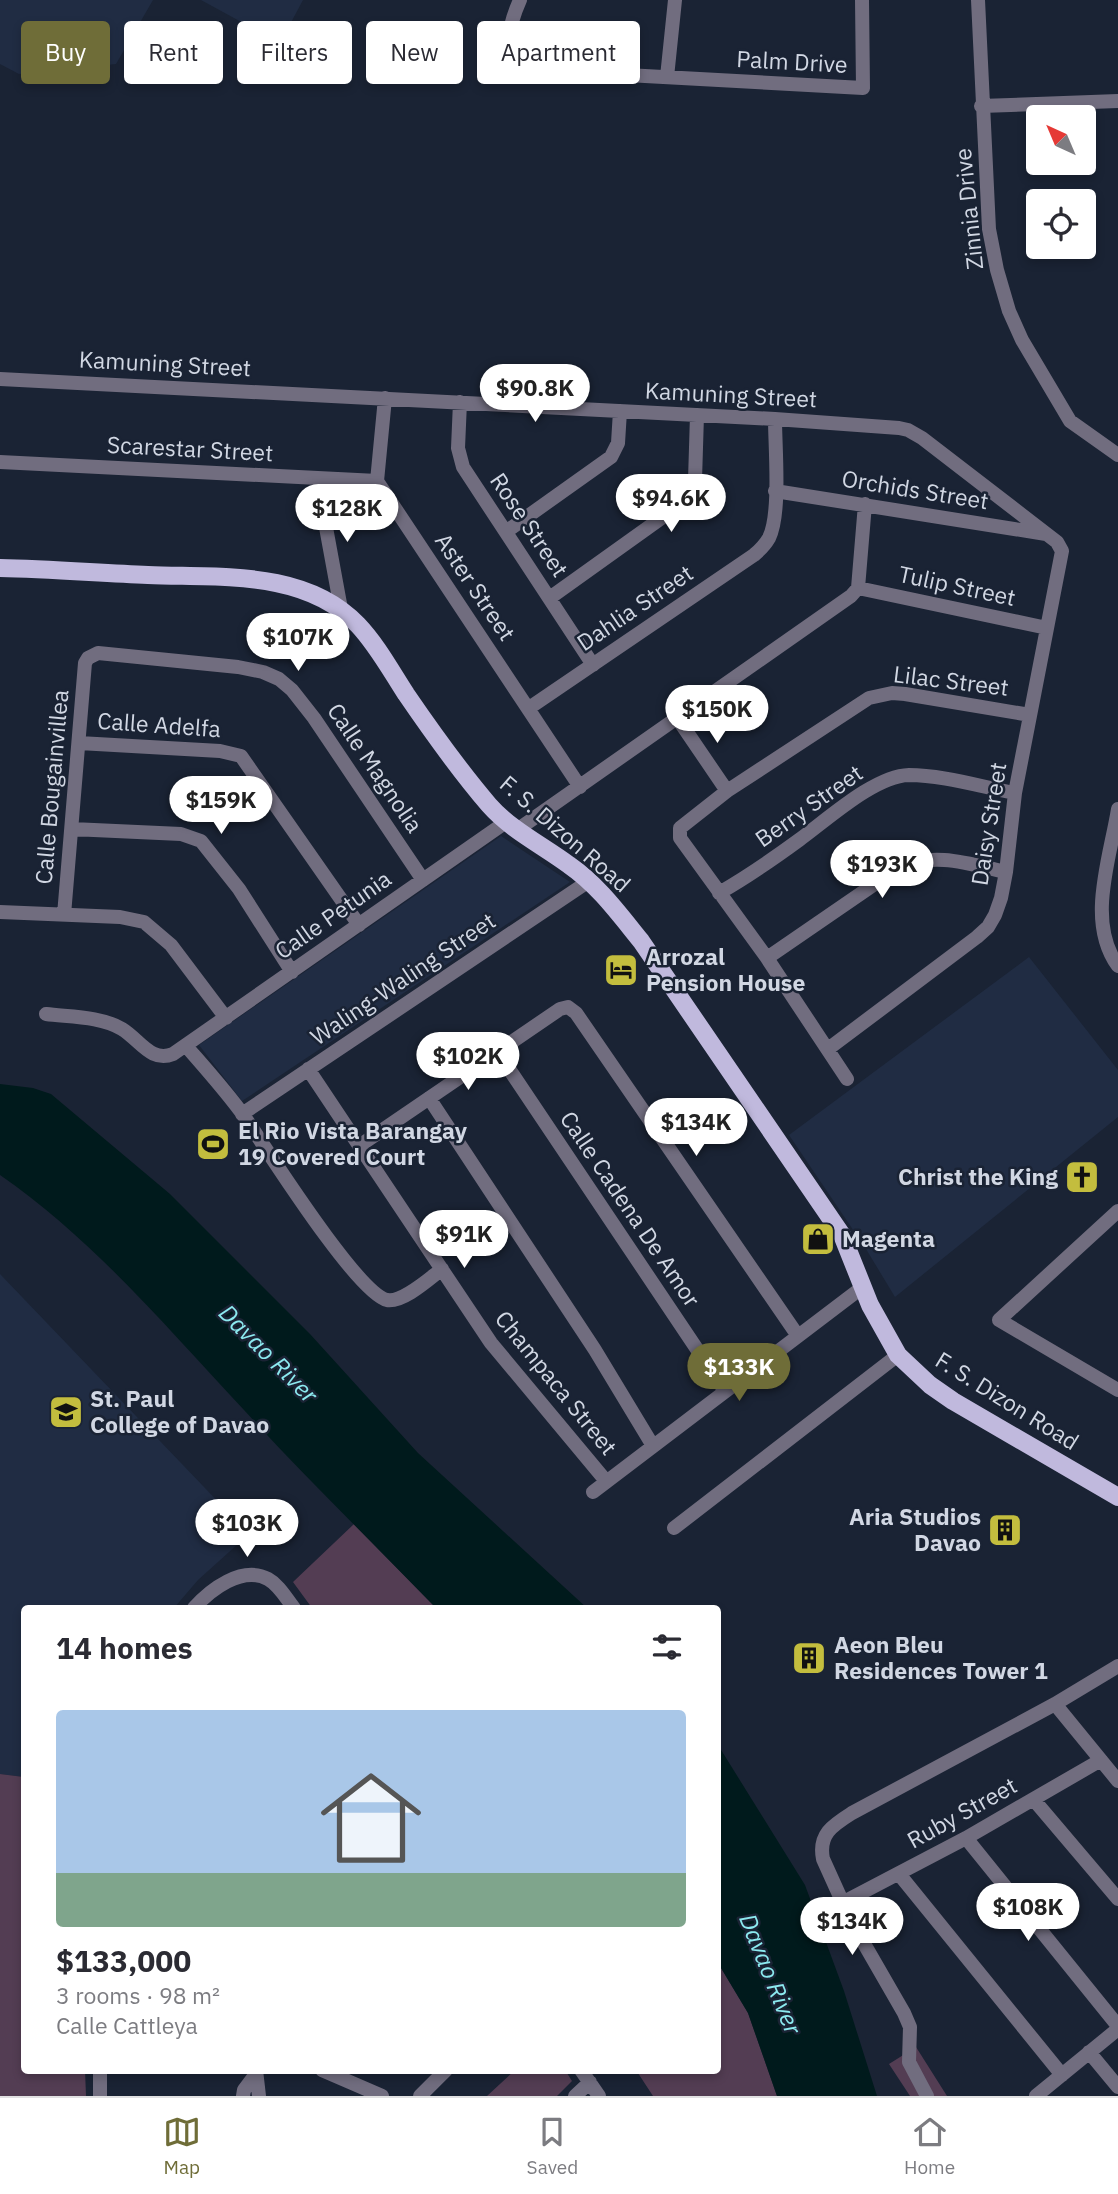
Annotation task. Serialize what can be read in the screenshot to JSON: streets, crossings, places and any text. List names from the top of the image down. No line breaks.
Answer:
{"streets":{"main road":["F. S. Dizon Road"],"street":["Palm Drive","Zinnia Drive","Kamuning Street","Scarestar Street","Orchids Street","Rose Street","Tulip Street","Aster Street","Dahlia Street","Lilac Street","Calle Adelfa","Calle Magnolia","Calle Bougainvillea","Berry Street","Daisy Street","Calle Petunia","Waling-Waling Street","Calle Cadena De Amor","Champaca Street","Ruby Street"]},"crossings":[["Kamuning Street","Orchids Street"],["Kamuning Street","Rose Street"],["Kamuning Street","Dahlia Street"],["Kamuning Street","Daisy Street"],["Scarestar Street","Aster Street"],["Orchids Street","Dahlia Street"],["Orchids Street","Daisy Street"],["Rose Street","Dahlia Street"],["Tulip Street","Daisy Street"],["Tulip Street","Calle Petunia"],["Aster Street","Dahlia Street"],["Aster Street","Calle Petunia"],["Lilac Street","Berry Street"],["Lilac Street","Daisy Street"],["Calle Adelfa","Calle Bougainvillea"],["Calle Adelfa","Calle Petunia"],["Calle Magnolia","Calle Bougainvillea"],["Calle Magnolia","Calle Petunia"],["Berry Street","Daisy Street"],["F. S. Dizon Road","Calle Petunia"],["F. S. Dizon Road","Waling-Waling Street"],["Waling-Waling Street","Champaca Street"]],"water":["Davao River"],"places":{"hotel":["Arrozal Pension House"],"sports":["El Rio Vista Barangay 19 Covered Court"],"church":["Christ the King"],"shop":["Magenta"],"school or university":["St. Paul College of Davao"],"building":["Aria Studios Davao","Aeon Bleu Residences Tower 1"]},"north":"top left","page":{"chip":["Buy","Rent","Filters","New","Apartment"],"price":["$90.8K","$94.6K","$128K","$107K","$150K","$159K","$193K","$102K","$134K","$91K","$133K","$103K","$108K","$134K"],"heading":"14 homes","list":[{"name":"$133,000","note":"3 rooms · 98 m² · Calle Cattleya"}],"tabs":["Map","Saved","Home"]}}
